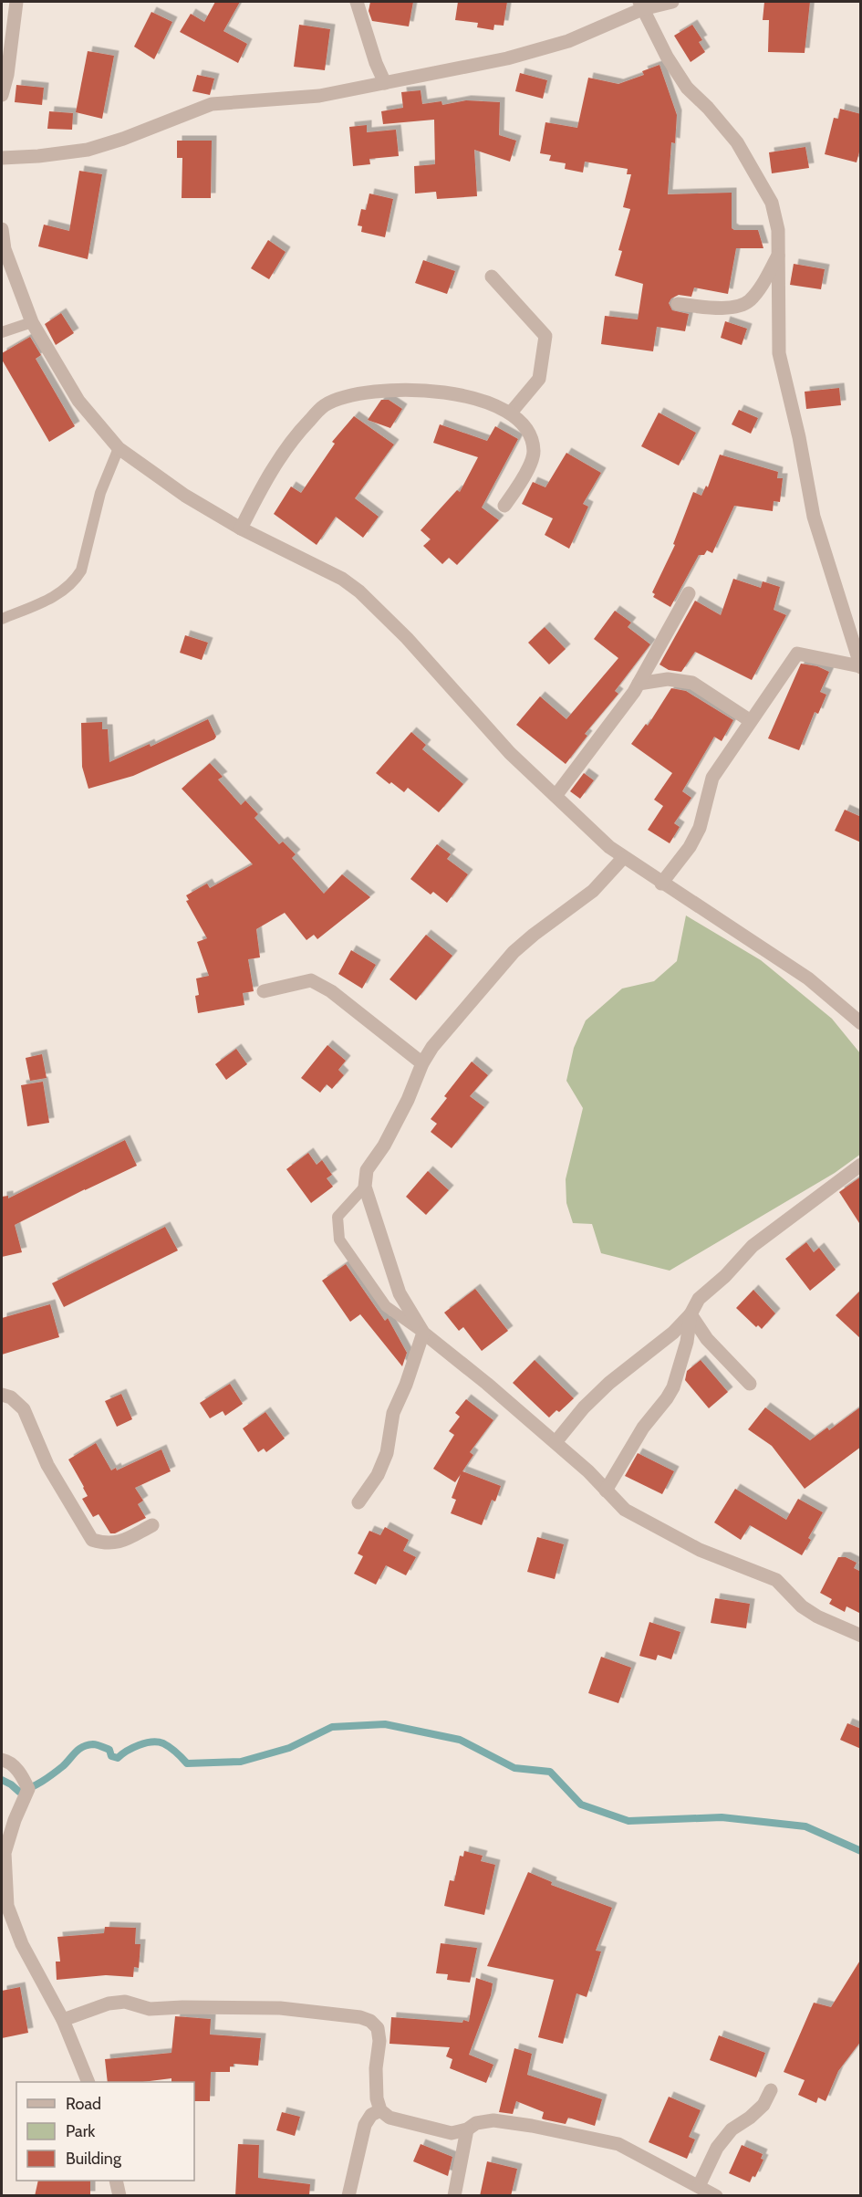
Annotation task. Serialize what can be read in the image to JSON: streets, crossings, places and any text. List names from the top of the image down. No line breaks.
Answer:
{"legend":["Road","Park","Building"]}
